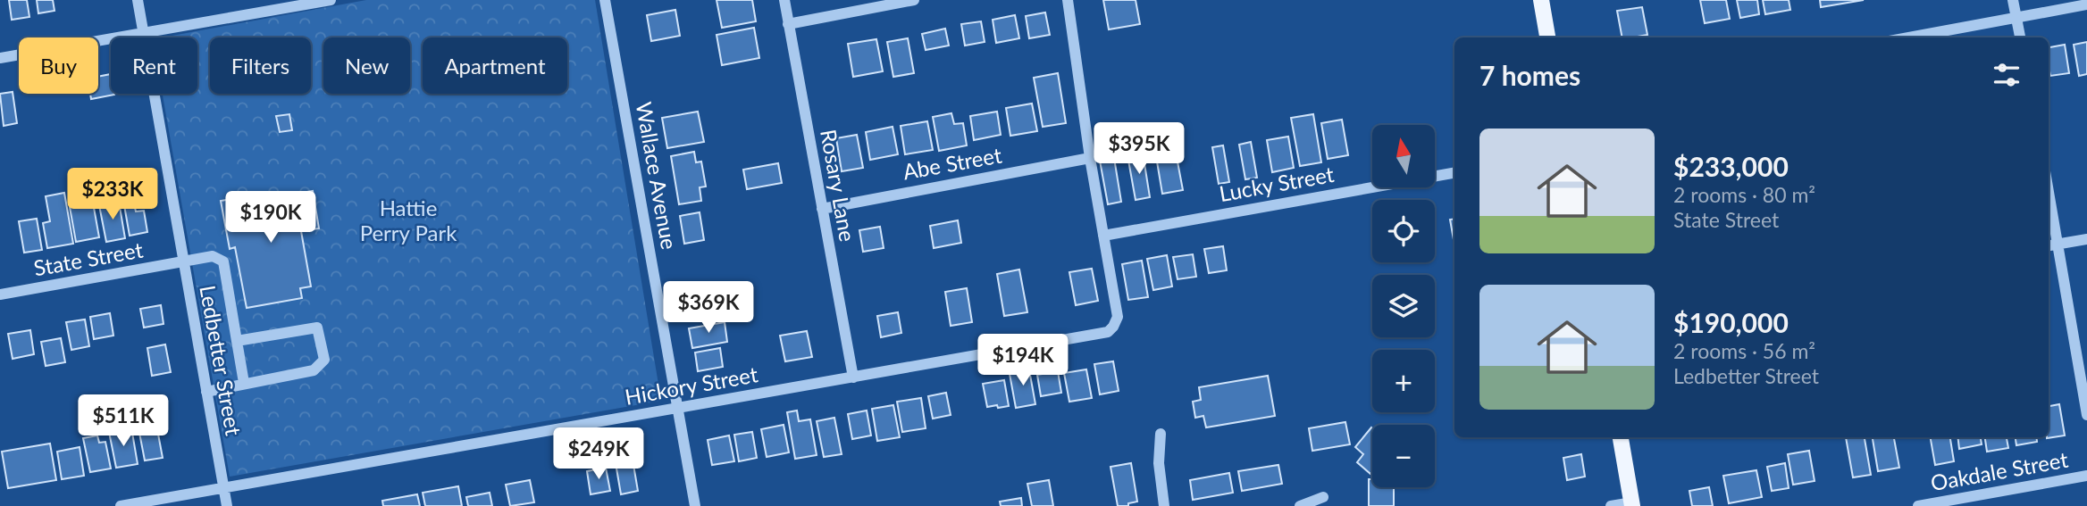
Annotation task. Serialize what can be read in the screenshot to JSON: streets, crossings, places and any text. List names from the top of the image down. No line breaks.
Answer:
{"streets":{"street":["Abe Street","Wallace Avenue","Lucky Street","Rosary Lane","State Street","Ledbetter Street","Hickory Street","Oakdale Street"]},"crossings":[["Abe Street","Rosary Lane"],["Wallace Avenue","Hickory Street"],["Lucky Street","Hickory Street"],["Rosary Lane","Hickory Street"],["State Street","Ledbetter Street"],["Ledbetter Street","Hickory Street"]],"parks":["Hattie Perry Park"],"north":"top","page":{"chip":["Buy","Rent","Filters","New","Apartment"],"heading":"7 homes","list":[{"name":"$233,000","note":"2 rooms · 80 m² · State Street"},{"name":"$190,000","note":"2 rooms · 56 m² · Ledbetter Street"}],"price":["$395K","$233K","$190K","$369K","$194K","$511K","$249K"],"map_buttons":["+","−"]}}
